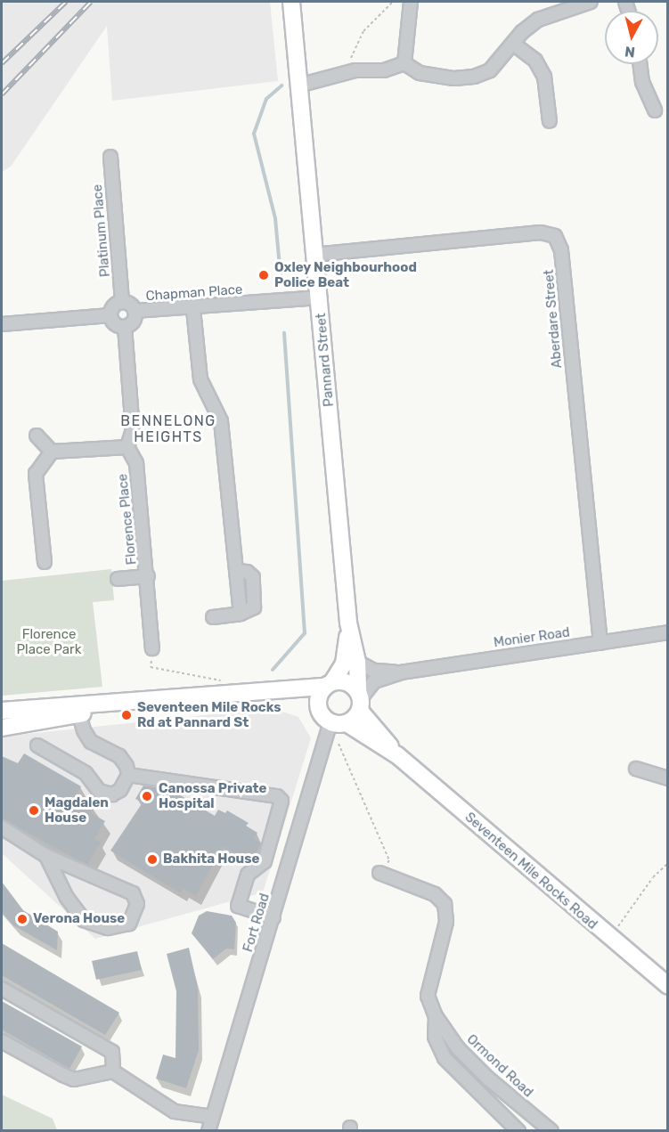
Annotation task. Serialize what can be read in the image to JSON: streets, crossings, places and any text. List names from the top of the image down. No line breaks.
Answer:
{"streets":{"main road":["Pannard Street","Seventeen Mile Rocks Road"],"street":["Platinum Place","Chapman Place","Aberdare Street","Florence Place","Monier Road","Fort Road","Ormond Road"]},"crossings":[["Platinum Place","Chapman Place"],["Chapman Place","Pannard Street"],["Aberdare Street","Pannard Street"],["Aberdare Street","Monier Road"],["Pannard Street","Monier Road"],["Pannard Street","Seventeen Mile Rocks Road"],["Pannard Street","Fort Road"],["Monier Road","Seventeen Mile Rocks Road"],["Monier Road","Fort Road"],["Seventeen Mile Rocks Road","Fort Road"]],"districts":["BENNELONG HEIGHTS"],"parks":["Florence Place Park"],"places":["Oxley Neighbourhood Police Beat","Seventeen Mile Rocks Rd at Pannard St","Canossa Private Hospital","Magdalen House","Bakhita House","Verona House"],"north":"bottom"}
